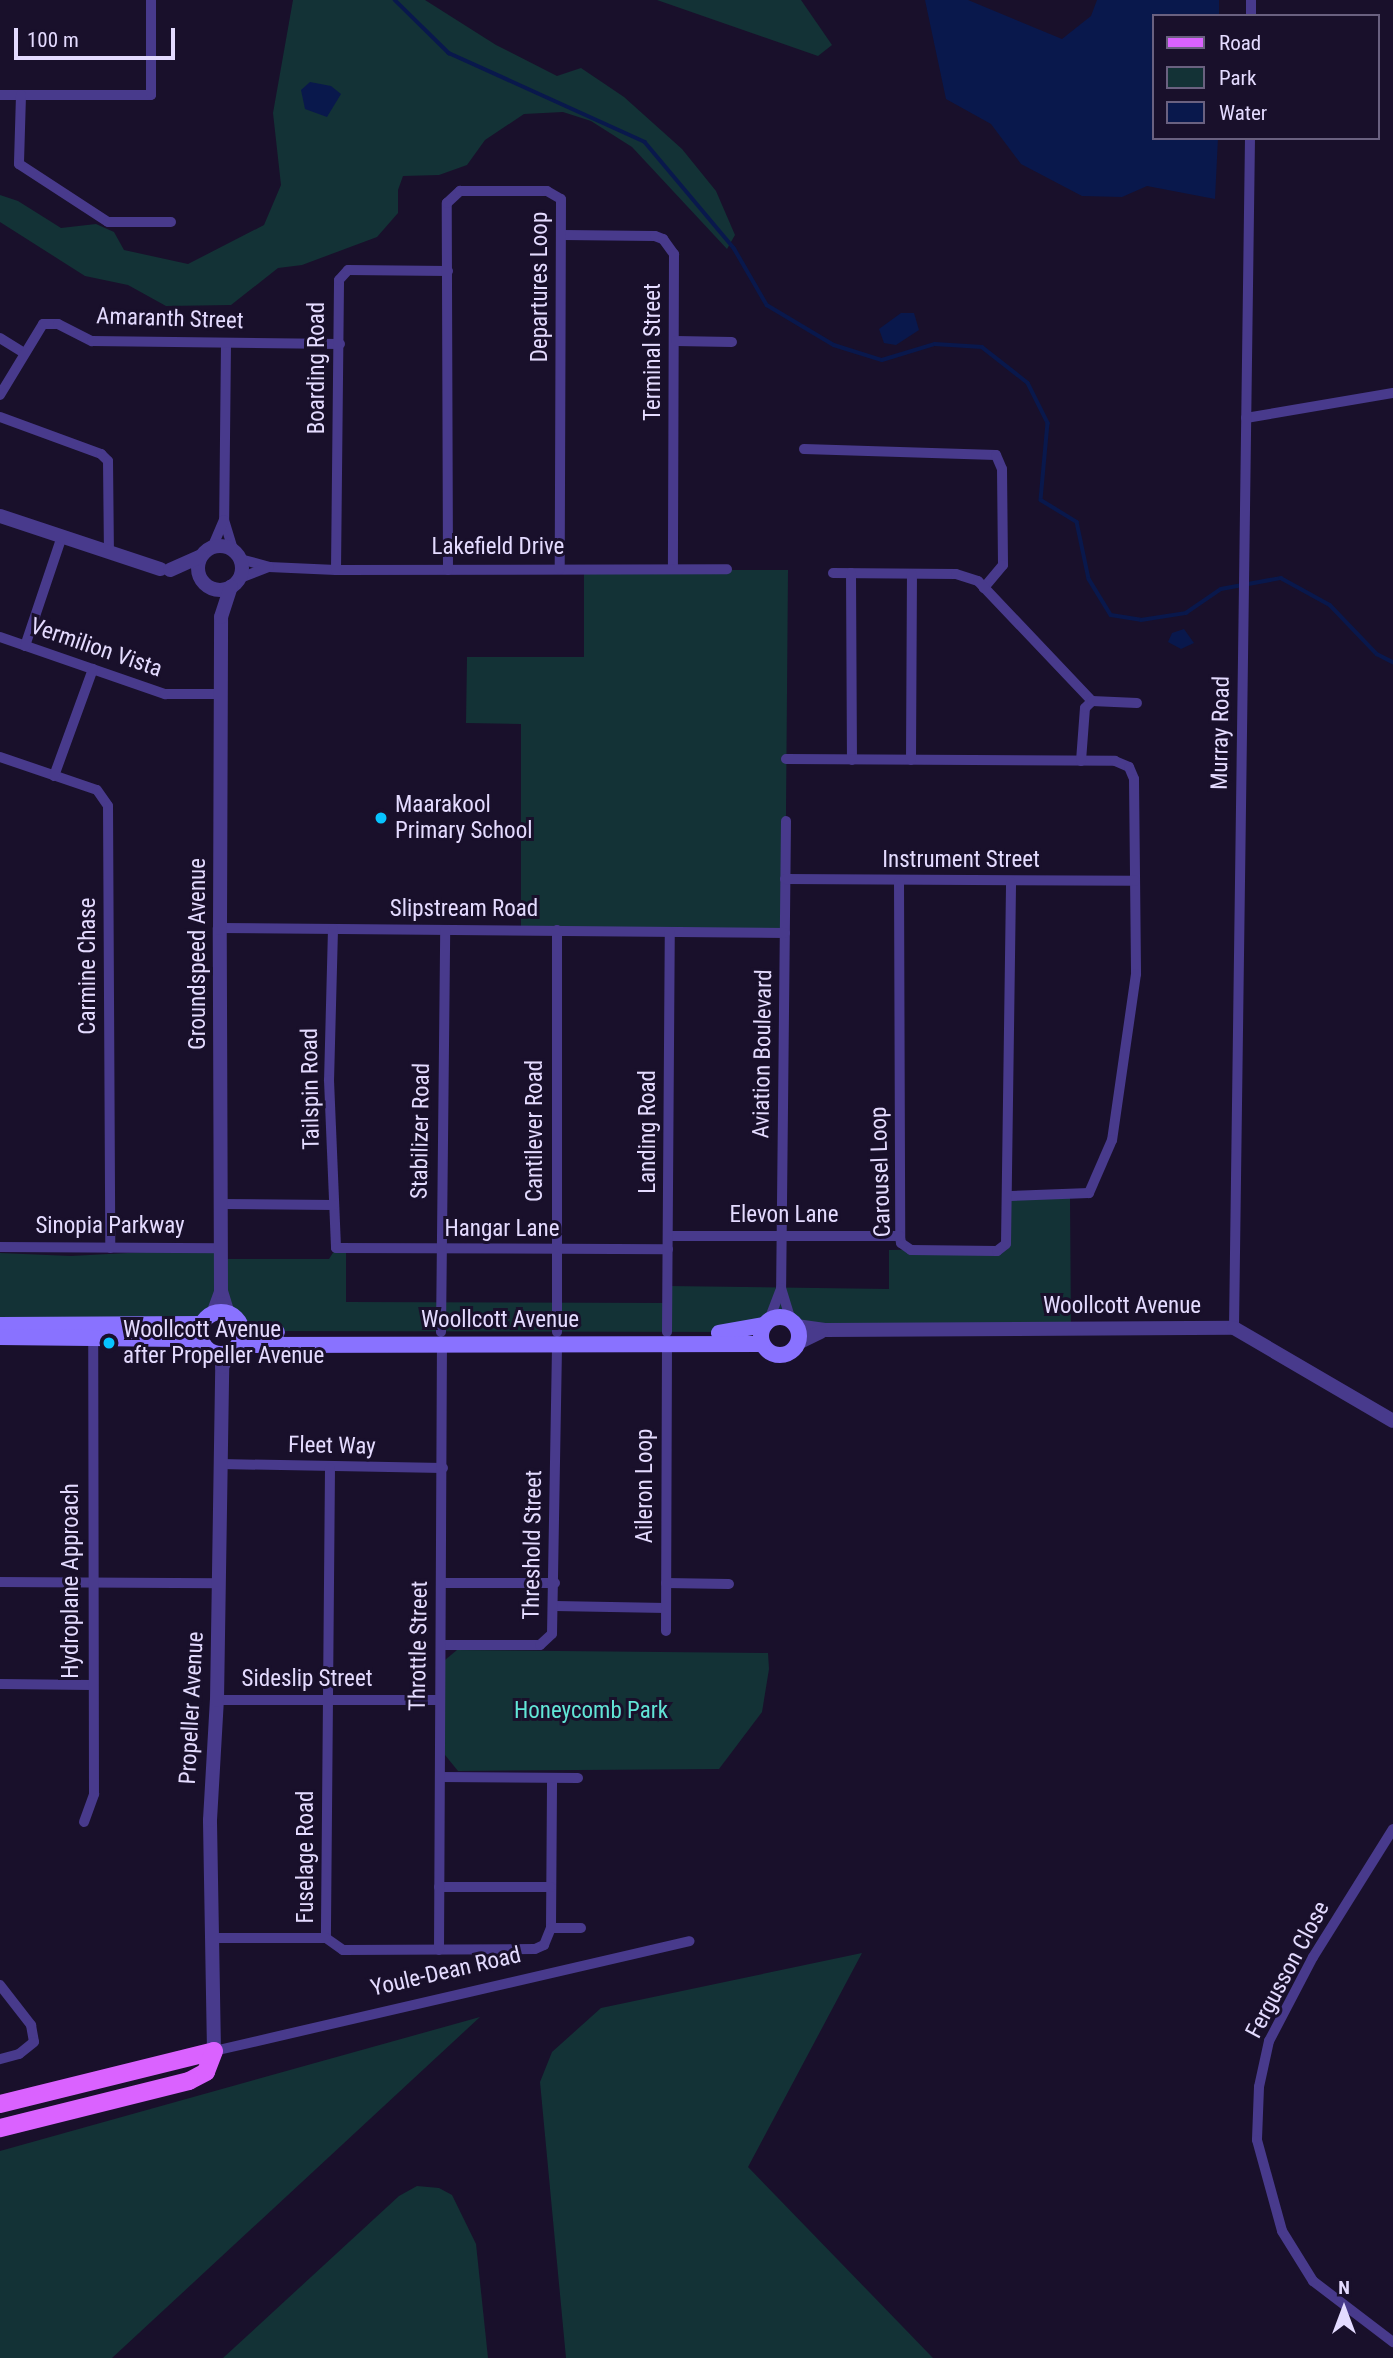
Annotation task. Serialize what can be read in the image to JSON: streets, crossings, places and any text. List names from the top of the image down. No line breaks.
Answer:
{"streets":{"main road":["Woollcott Avenue","Youle-Dean Road"],"street":["Departures Loop","Amaranth Street","Terminal Street","Boarding Road","Lakefield Drive","Vermilion Vista","Murray Road","Instrument Street","Slipstream Road","Groundspeed Avenue","Carmine Chase","Aviation Boulevard","Tailspin Road","Stabilizer Road","Cantilever Road","Landing Road","Carousel Loop","Elevon Lane","Sinopia Parkway","Hangar Lane","Fleet Way","Aileron Loop","Threshold Street","Hydroplane Approach","Throttle Street","Sideslip Street","Propeller Avenue","Fuselage Road","Fergusson Close"]},"crossings":[["Departures Loop","Terminal Street"],["Departures Loop","Boarding Road"],["Departures Loop","Lakefield Drive"],["Amaranth Street","Boarding Road"],["Terminal Street","Lakefield Drive"],["Boarding Road","Lakefield Drive"],["Lakefield Drive","Groundspeed Avenue"],["Vermilion Vista","Groundspeed Avenue"],["Murray Road","Woollcott Avenue"],["Instrument Street","Aviation Boulevard"],["Instrument Street","Carousel Loop"],["Slipstream Road","Groundspeed Avenue"],["Slipstream Road","Aviation Boulevard"],["Slipstream Road","Tailspin Road"],["Slipstream Road","Stabilizer Road"],["Slipstream Road","Cantilever Road"],["Slipstream Road","Landing Road"],["Groundspeed Avenue","Sinopia Parkway"],["Carmine Chase","Sinopia Parkway"],["Aviation Boulevard","Elevon Lane"],["Aviation Boulevard","Woollcott Avenue"],["Tailspin Road","Hangar Lane"],["Stabilizer Road","Hangar Lane"],["Stabilizer Road","Woollcott Avenue"],["Stabilizer Road","Throttle Street"],["Cantilever Road","Hangar Lane"],["Cantilever Road","Woollcott Avenue"],["Cantilever Road","Threshold Street"],["Landing Road","Elevon Lane"],["Landing Road","Hangar Lane"],["Landing Road","Woollcott Avenue"],["Landing Road","Aileron Loop"],["Carousel Loop","Elevon Lane"],["Woollcott Avenue","Aileron Loop"],["Woollcott Avenue","Threshold Street"],["Woollcott Avenue","Hydroplane Approach"],["Woollcott Avenue","Throttle Street"],["Woollcott Avenue","Propeller Avenue"],["Fleet Way","Throttle Street"],["Fleet Way","Propeller Avenue"],["Fleet Way","Fuselage Road"],["Threshold Street","Throttle Street"],["Throttle Street","Sideslip Street"],["Throttle Street","Fuselage Road"],["Sideslip Street","Propeller Avenue"],["Sideslip Street","Fuselage Road"],["Propeller Avenue","Youle-Dean Road"]],"parks":["Honeycomb Park"],"places":["Maarakool Primary School","Woollcott Avenue after Propeller Avenue"],"legend":["Road","Park","Water"],"scale_bar":"100 m","north":"top"}
